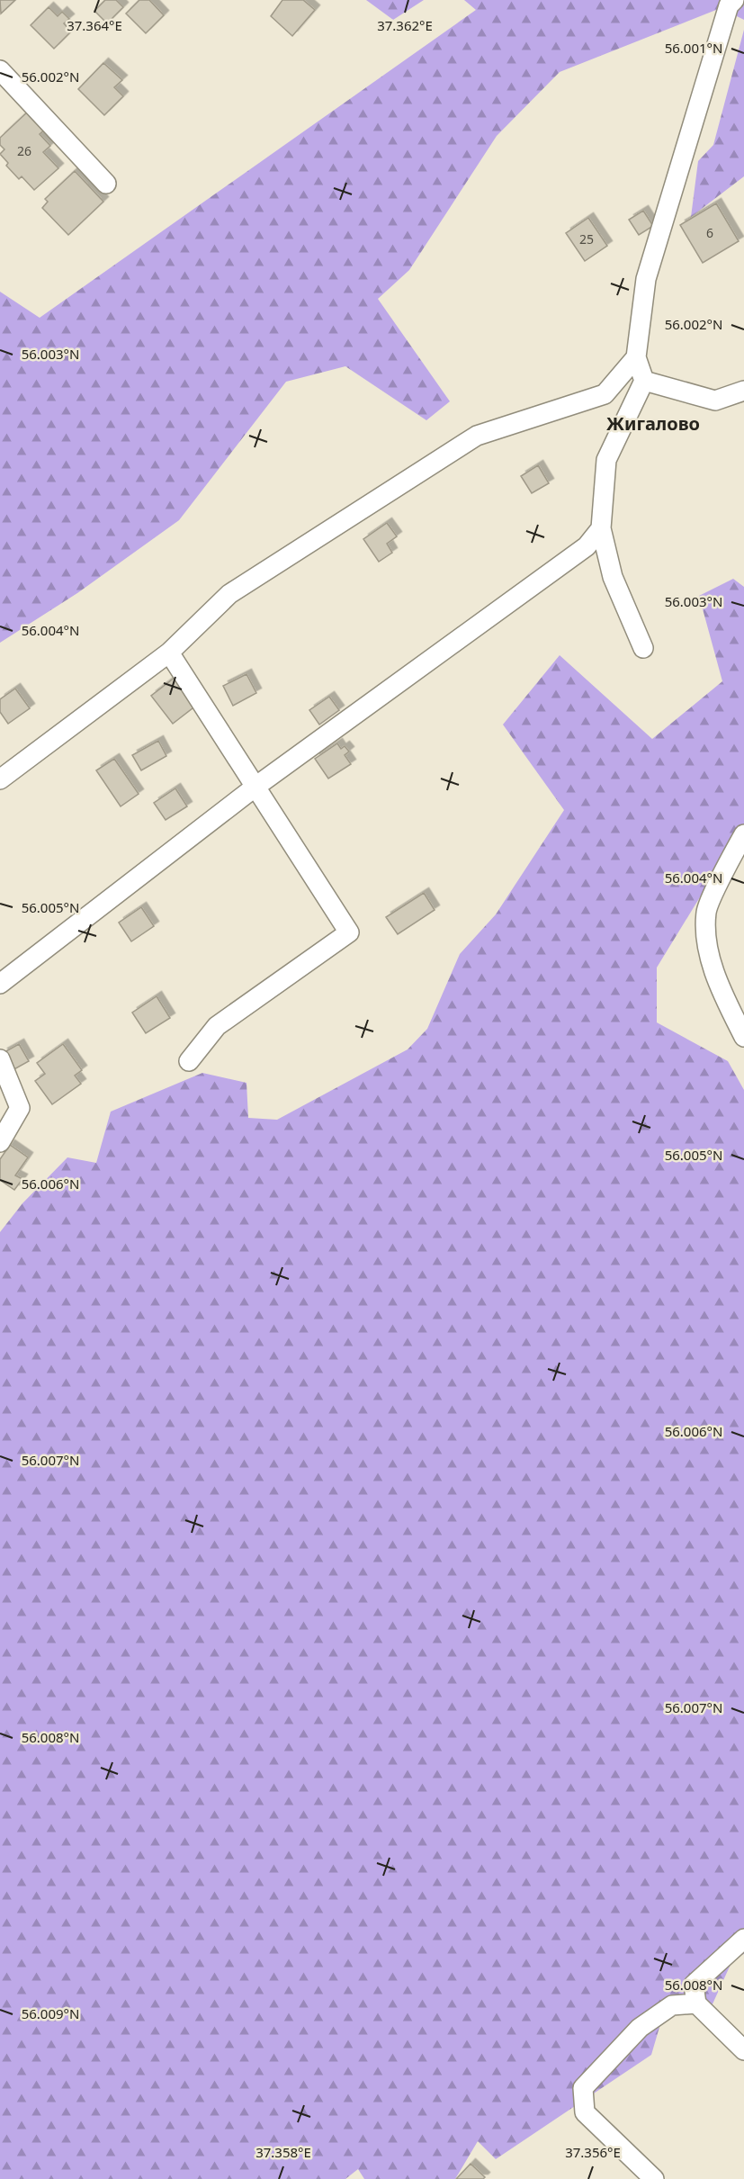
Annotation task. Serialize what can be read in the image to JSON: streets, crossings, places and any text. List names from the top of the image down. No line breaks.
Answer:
{"districts":["Жигалово"],"house_numbers":["26","6","25"],"coordinates":["37.364°E","37.362°E","56.001°N","56.002°N","56.003°N","56.004°N","56.005°N","56.006°N","56.007°N","56.008°N","56.009°N","37.358°E","37.356°E"]}
